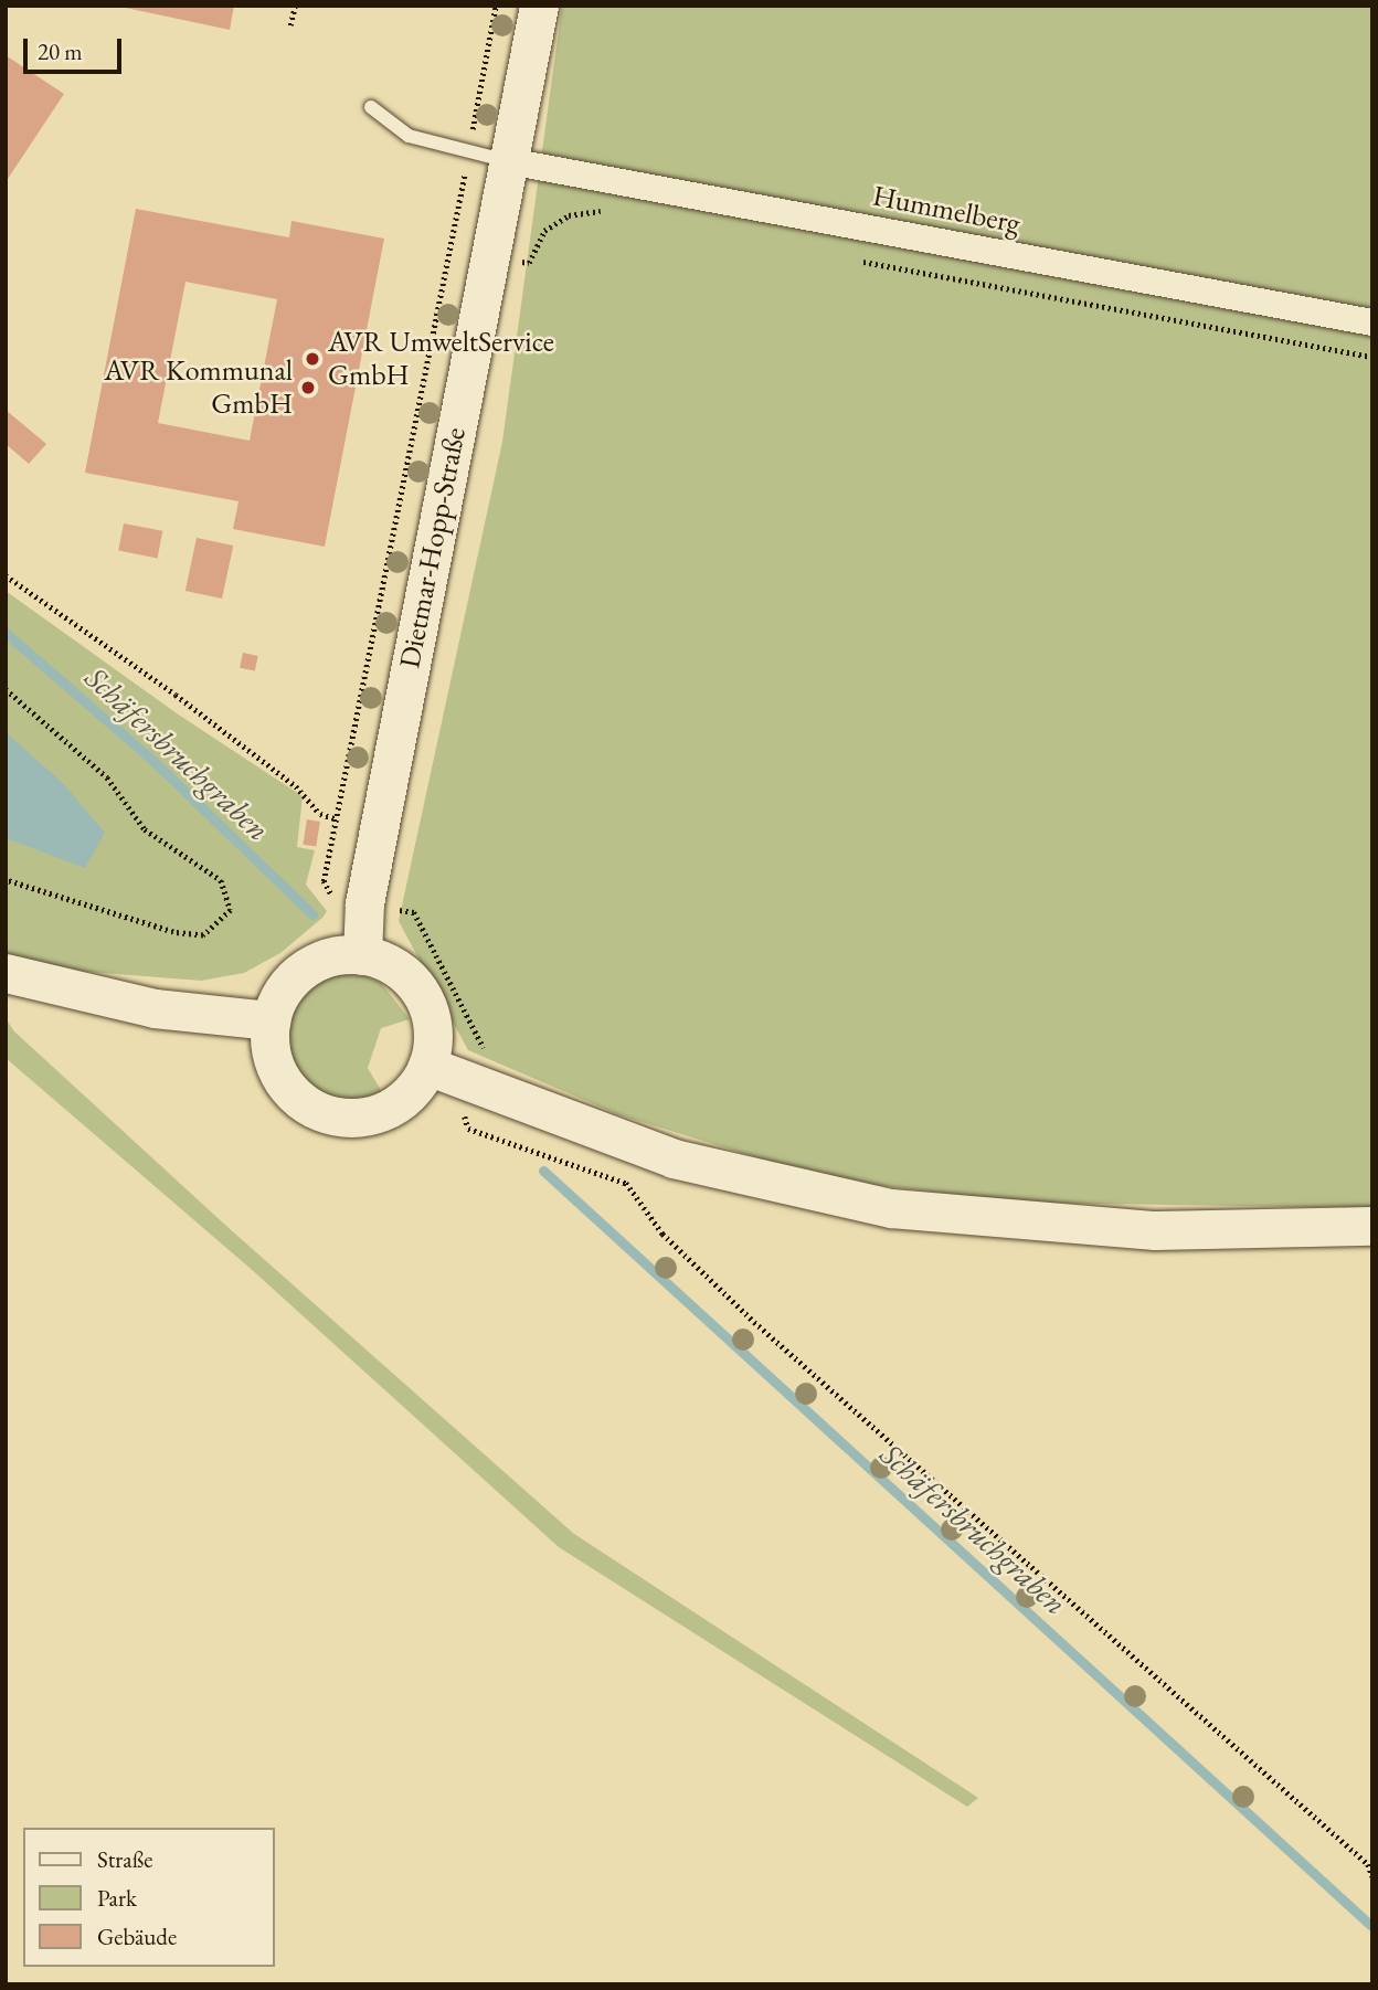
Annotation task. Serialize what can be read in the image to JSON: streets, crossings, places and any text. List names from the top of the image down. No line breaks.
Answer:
{"streets":{"main road":["Dietmar-Hopp-Straße"],"street":["Hummelberg"]},"crossings":[["Hummelberg","Dietmar-Hopp-Straße"]],"water":["Schäfersbruchgraben"],"places":["AVR UmweltService GmbH","AVR Kommunal GmbH"],"legend":["Straße","Park","Gebäude"],"scale_bar":"20 m"}
